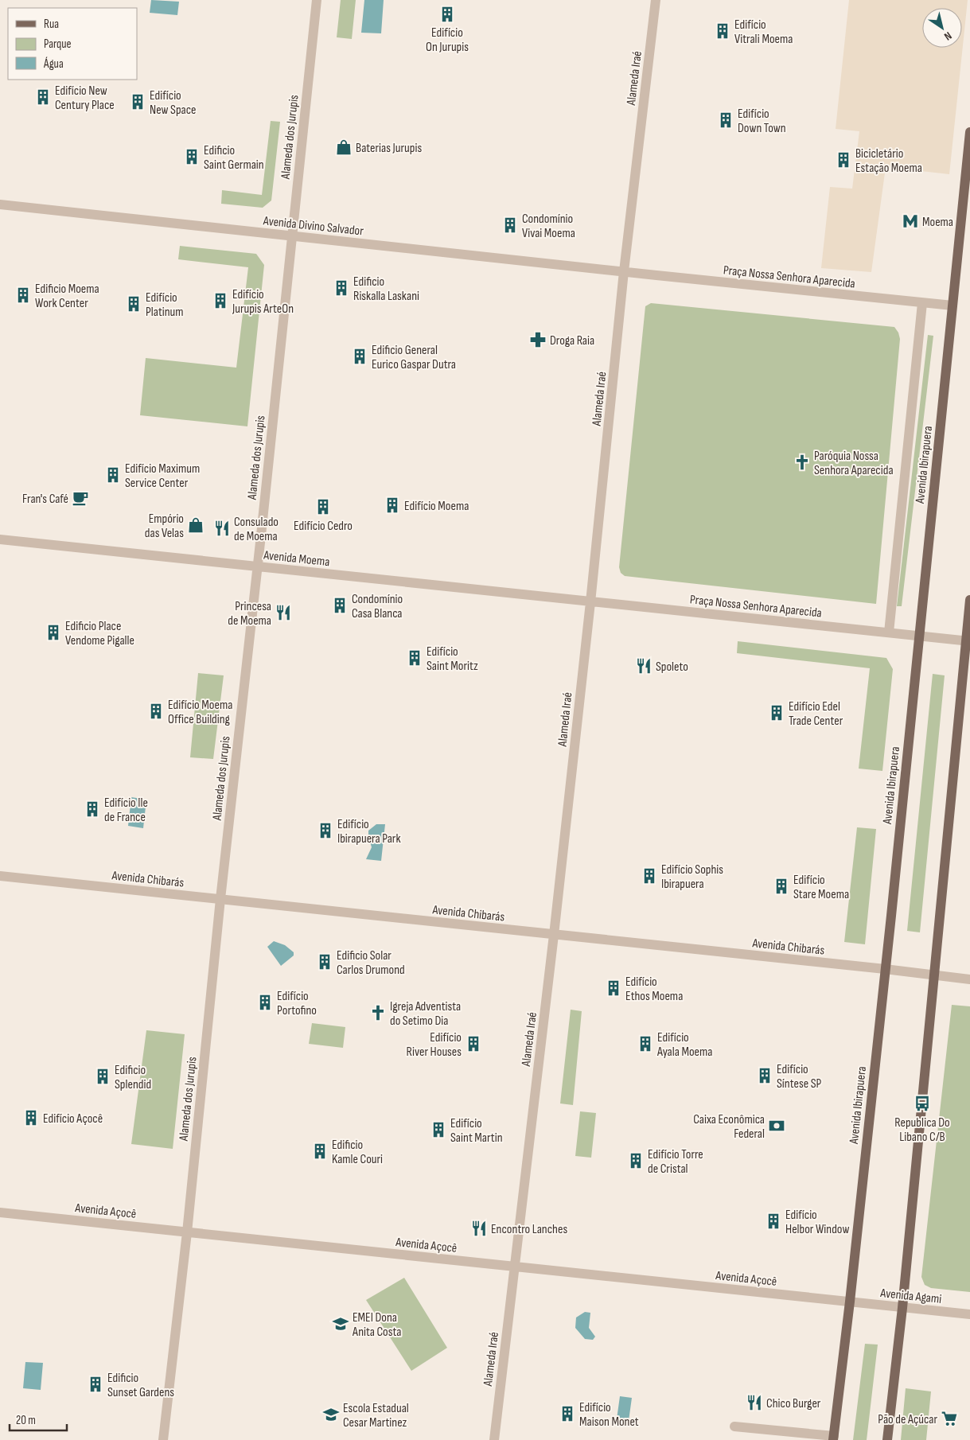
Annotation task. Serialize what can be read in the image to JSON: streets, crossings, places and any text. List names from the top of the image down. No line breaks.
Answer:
{"streets":{"main road":["Avenida Ibirapuera"],"street":["Alameda Iraé","Alameda dos Jurupis","Avenida Divino Salvador","Praça Nossa Senhora Aparecida","Avenida Moema","Avenida Chibarás","Avenida Açocê","Avenida Agami"]},"crossings":[["Alameda Iraé","Avenida Divino Salvador"],["Alameda Iraé","Praça Nossa Senhora Aparecida"],["Alameda Iraé","Avenida Moema"],["Alameda Iraé","Avenida Chibarás"],["Alameda Iraé","Avenida Açocê"],["Alameda dos Jurupis","Avenida Divino Salvador"],["Alameda dos Jurupis","Avenida Moema"],["Alameda dos Jurupis","Avenida Chibarás"],["Alameda dos Jurupis","Avenida Açocê"],["Avenida Divino Salvador","Praça Nossa Senhora Aparecida"],["Praça Nossa Senhora Aparecida","Avenida Ibirapuera"],["Praça Nossa Senhora Aparecida","Avenida Moema"],["Avenida Ibirapuera","Avenida Chibarás"],["Avenida Ibirapuera","Avenida Açocê"],["Avenida Ibirapuera","Avenida Agami"],["Avenida Açocê","Avenida Agami"]],"places":{"building":["Edifício On Jurupis","Edifício Vitrali Moema","Edifício New Century Place","Edifício New Space","Edifício Down Town","Edificio Saint Germain","Bicicletário Estação Moema","Condomínio Vivai Moema","Edificio Riskalla Laskani","Edificio Moema Work Center","Edifício Jurupis ArteOn","Edifício Platinum","Edificio General Eurico Gaspar Dutra","Edifício Maximum Service Center","Edifício Moema","Edifício Cedro","Condomínio Casa Blanca","Edificio Place Vendome Pigalle","Edifício Saint Moritz","Edifício Moema Office Building","Edifício Edel Trade Center","Edifício Ile de France","Edifício Ibirapuera Park","Edifício Sophis Ibirapuera","Edifício Stare Moema","Edificio Solar Carlos Drumond","Edifício Ethos Moema","Edifício Portofino","Edifício River Houses","Edifício Ayala Moema","Edifício Síntese SP","Edificio Splendid","Edifício Açocê","Edifício Saint Martin","Edificio Kamle Couri","Edifício Torre de Cristal","Edifício Helbor Window","Edificio Sunset Gardens","Edifício Maison Monet"],"shop":["Baterias Jurupis","Empório das Velas"],"metro station":["Moema"],"pharmacy":["Droga Raia"],"church":["Paróquia Nossa Senhora Aparecida","Igreja Adventista do Setimo Dia"],"cafe":["Fran's Café"],"restaurant":["Consulado de Moema","Princesa de Moema","Spoleto","Encontro Lanches","Chico Burger"],"bus stop":["Republica Do Libano C/B"],"bank":["Caixa Econômica Federal"],"school or university":["EMEI Dona Anita Costa","Escola Estadual Cesar Martinez"],"supermarket":["Pão de Açúcar"]},"legend":["Rua","Parque","Água"],"scale_bar":"20 m","north":"bottom right"}
